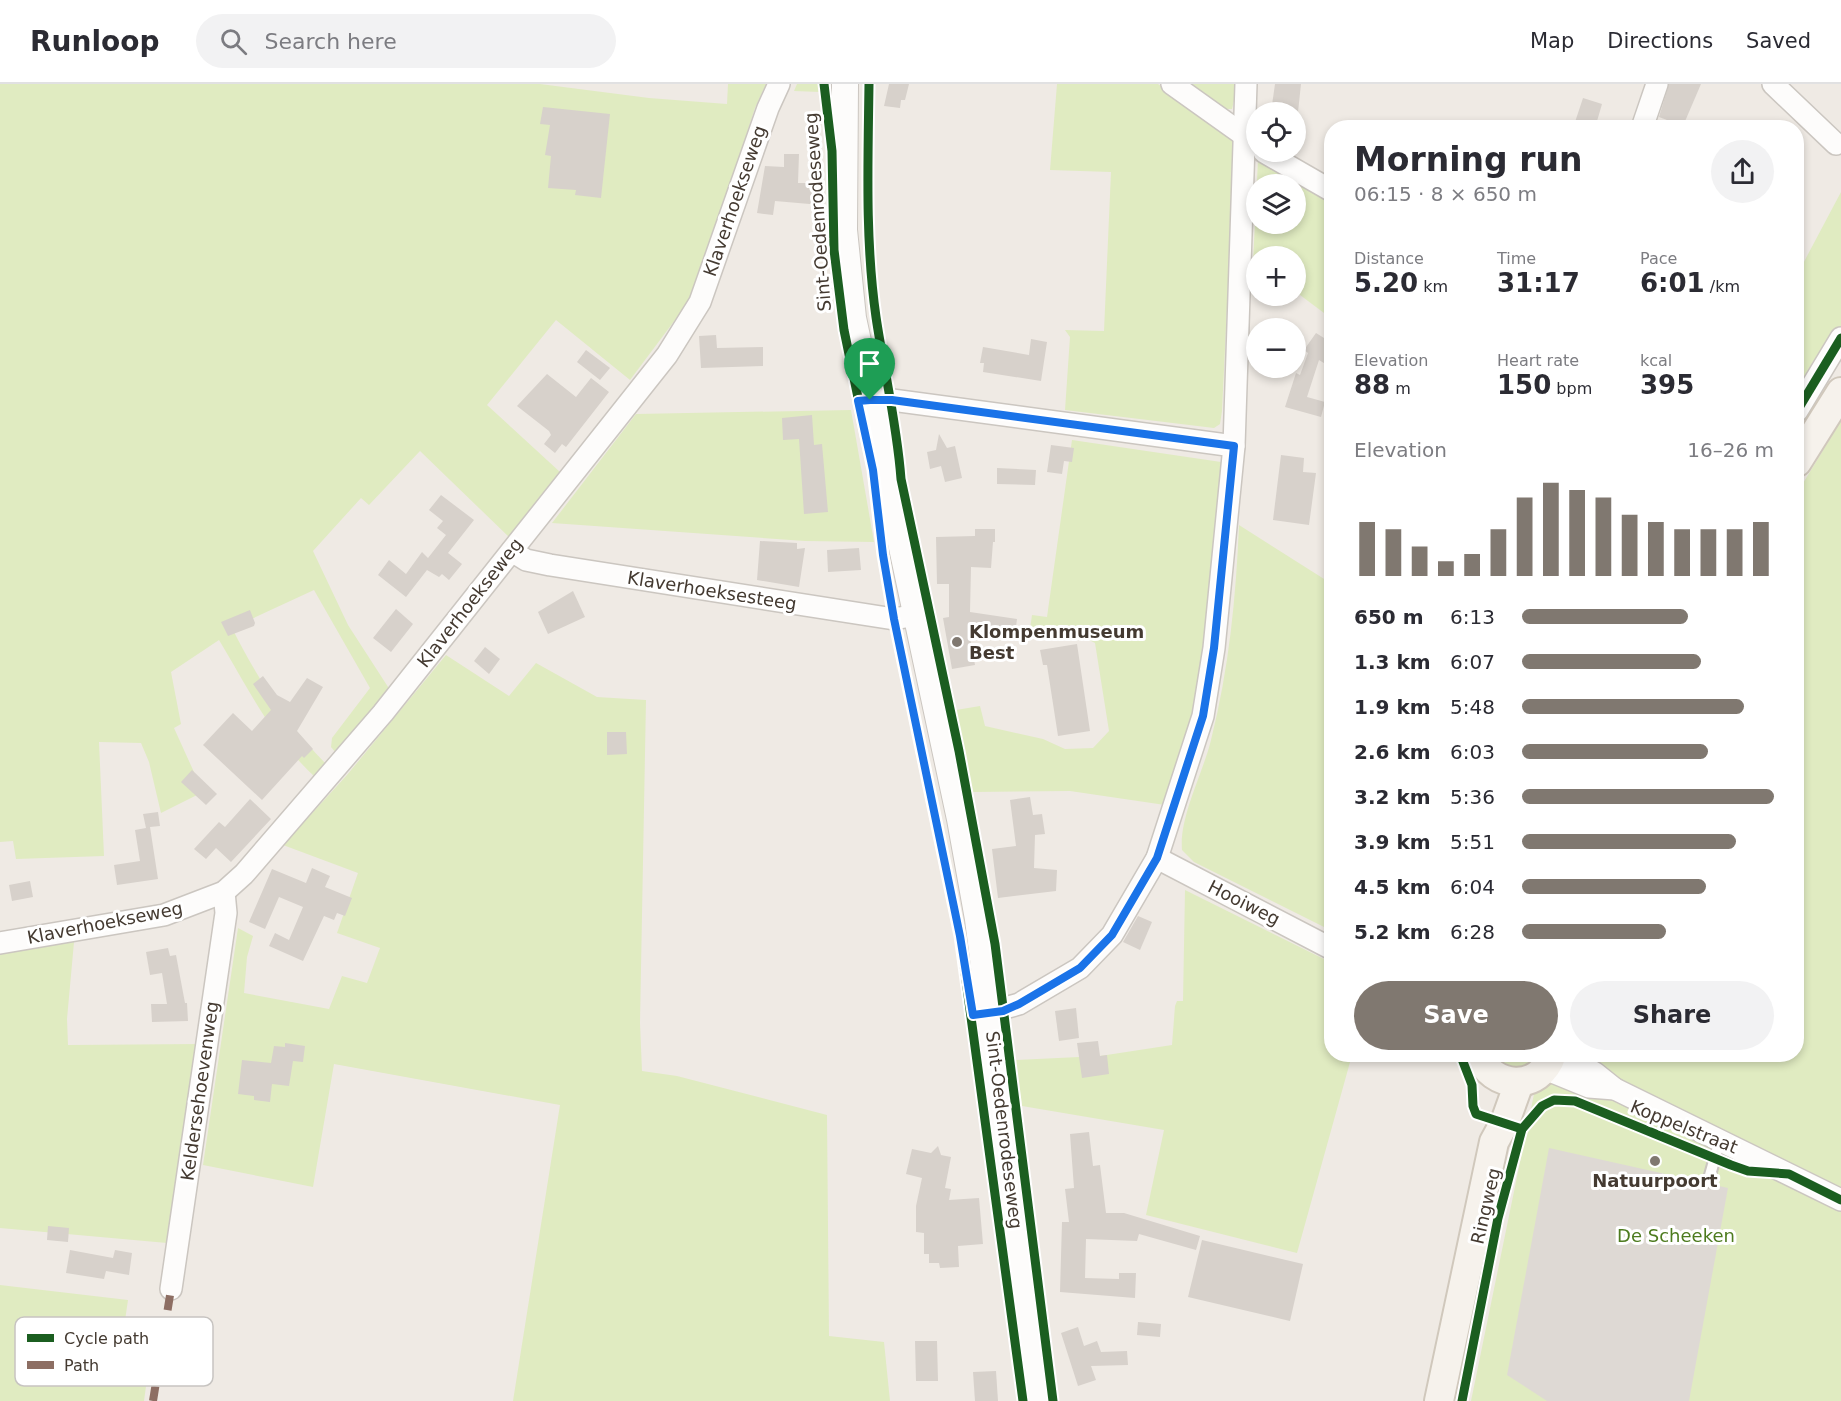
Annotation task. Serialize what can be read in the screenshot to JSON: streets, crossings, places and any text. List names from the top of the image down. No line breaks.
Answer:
{"streets":{"main road":["Ringweg"],"street":["Klaverhoekseweg","Sint-Oedenrodeseweg","Klaverhoeksesteeg","Hooiweg","Keldersehoevenweg","Koppelstraat"]},"crossings":[["Klaverhoekseweg","Klaverhoeksesteeg"],["Klaverhoekseweg","Keldersehoevenweg"],["Sint-Oedenrodeseweg","Klaverhoeksesteeg"]],"parks":["De Scheeken"],"places":["Klompenmuseum Best","Natuurpoort"],"legend":["Cycle path","Path"],"page":{"header":"Runloop","search":"Search here","nav":["Map","Directions","Saved"],"map_buttons":["+","−"],"heading":["Morning run","06:15 · 8 × 650 m"],"stats":[["Distance","5.20 km"],["Time","31:17"],["Pace","6:01 /km"],["Elevation","88 m"],["Heart rate","150 bpm"],["kcal","395"]],"chart":["Elevation","16–26 m"],"list":[{"name":"650 m","note":"6:13"},{"name":"1.3 km","note":"6:07"},{"name":"1.9 km","note":"5:48"},{"name":"2.6 km","note":"6:03"},{"name":"3.2 km","note":"5:36"},{"name":"3.9 km","note":"5:51"},{"name":"4.5 km","note":"6:04"},{"name":"5.2 km","note":"6:28"}],"buttons":["Save","Share"]}}
